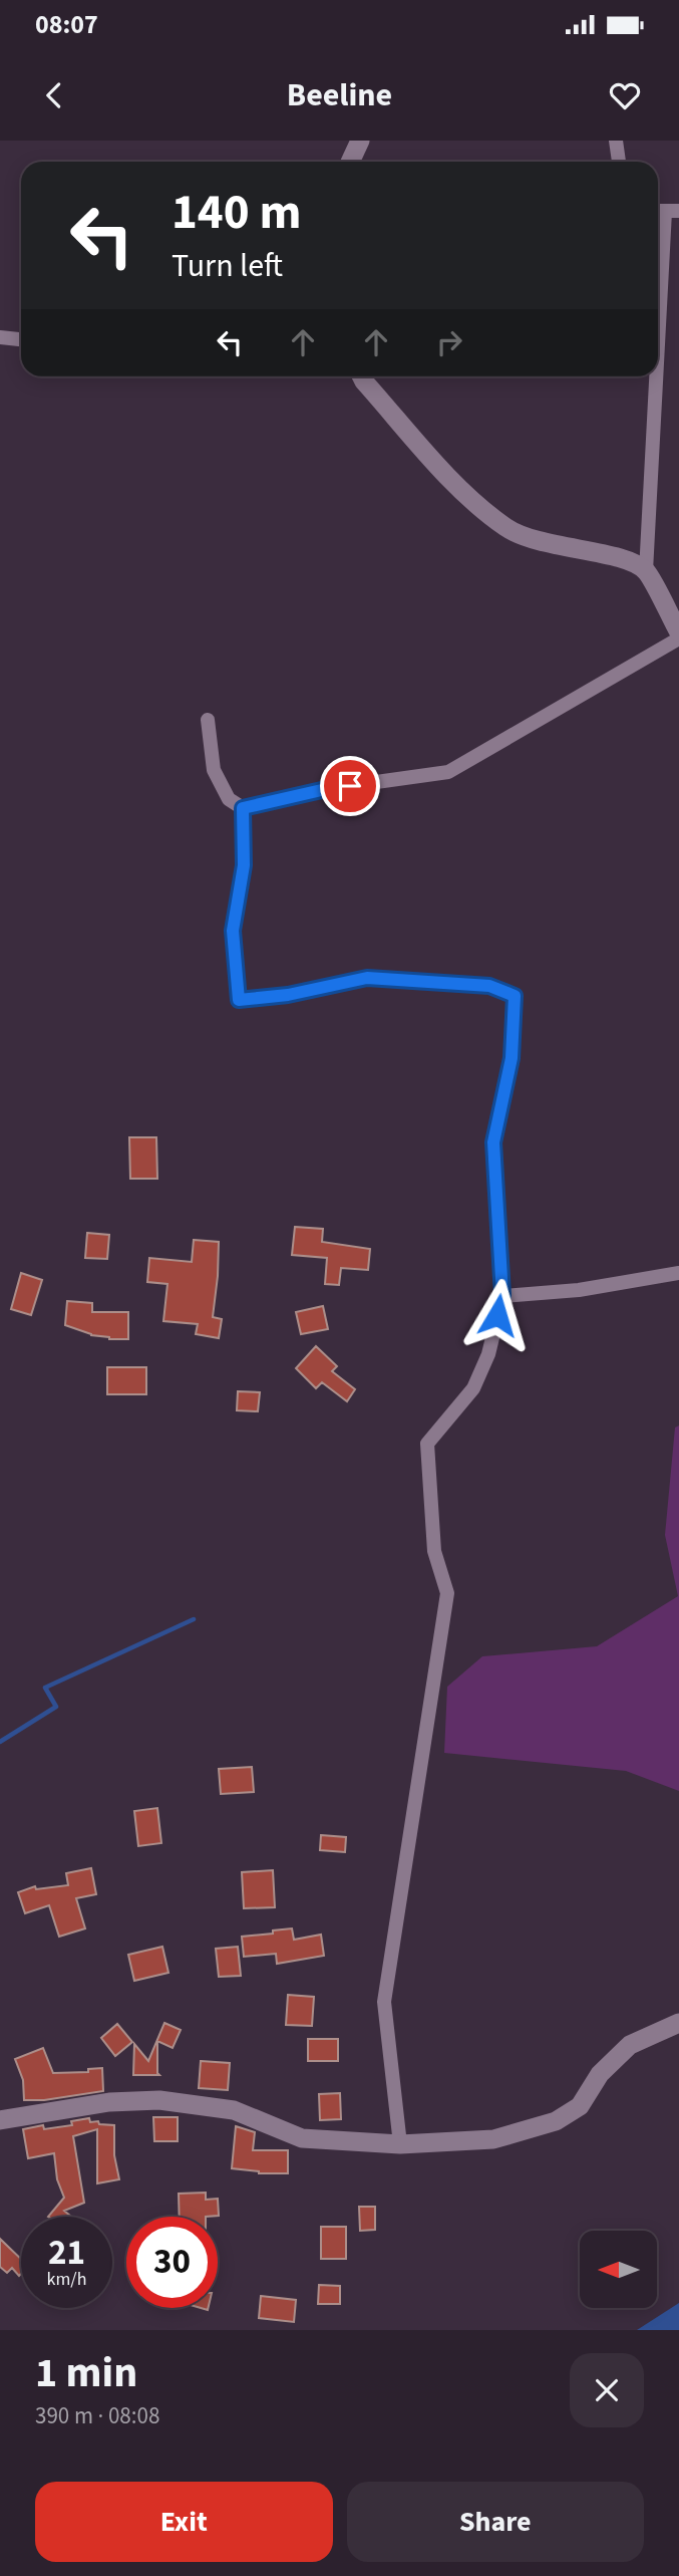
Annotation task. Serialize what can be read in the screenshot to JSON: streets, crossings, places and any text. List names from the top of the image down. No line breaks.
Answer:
{"north":"left","page":{"status":"08:07","header":"Beeline","turn":["140 m","Turn left"],"speed":"21 km/h","limit":"30","heading":["1 min","390 m · 08:08"],"buttons":["Exit","Share"]}}
